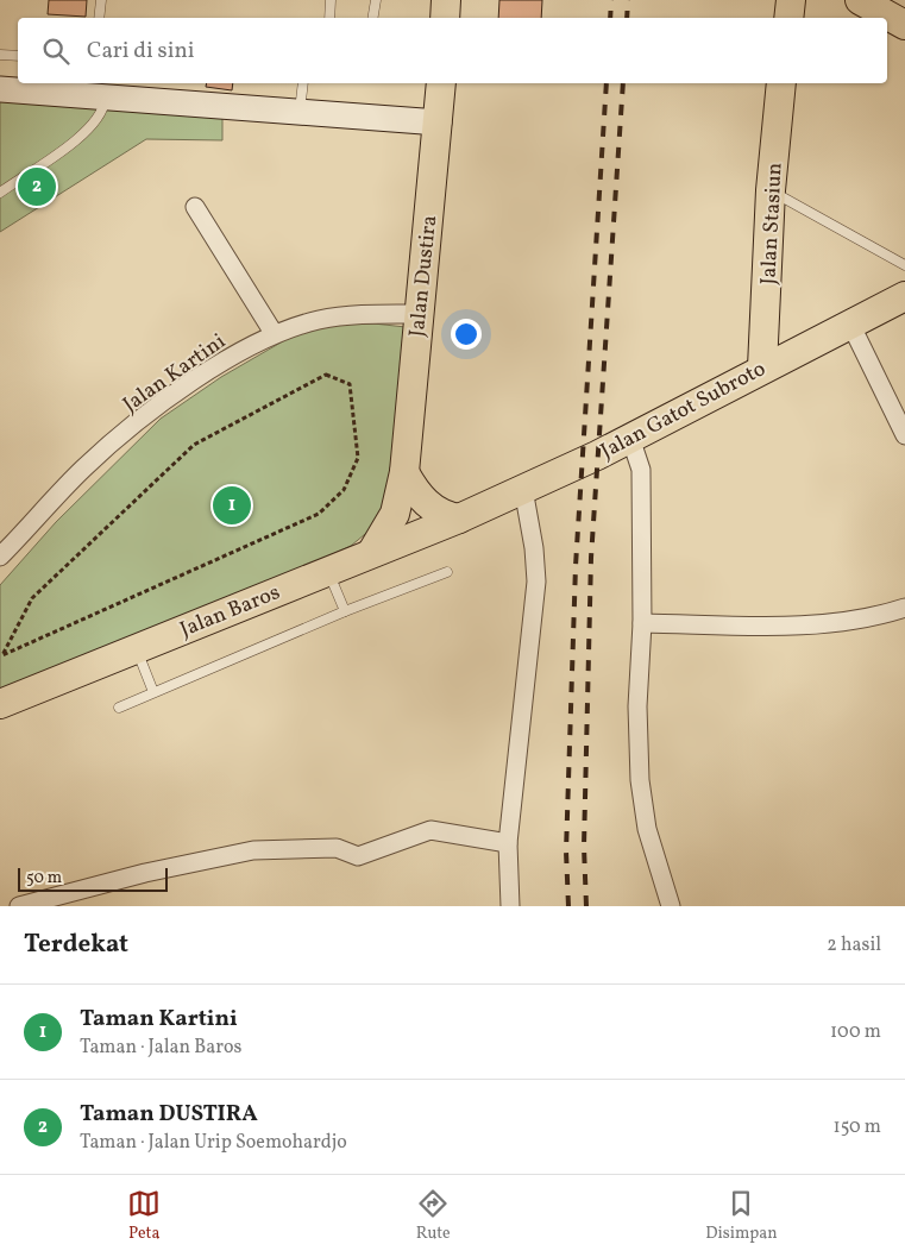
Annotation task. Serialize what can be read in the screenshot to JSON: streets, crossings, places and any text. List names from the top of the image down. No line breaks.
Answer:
{"streets":{"main road":["Jalan Stasiun","Jalan Dustira","Jalan Gatot Subroto","Jalan Baros"],"street":["Jalan Kartini"]},"crossings":[["Jalan Stasiun","Jalan Gatot Subroto"],["Jalan Dustira","Jalan Kartini"],["Jalan Dustira","Jalan Baros"],["Jalan Gatot Subroto","Jalan Baros"]],"scale_bar":"50 m","page":{"search":"Cari di sini","pins":["2","1"],"scale":"50 m","heading":["Terdekat","2 hasil"],"list":[{"mark":"1","name":"Taman Kartini","note":"Taman · Jalan Baros","value":"100 m"},{"mark":"2","name":"Taman DUSTIRA","note":"Taman · Jalan Urip Soemohardjo","value":"150 m"}],"nav":["Peta","Rute","Disimpan"]}}
